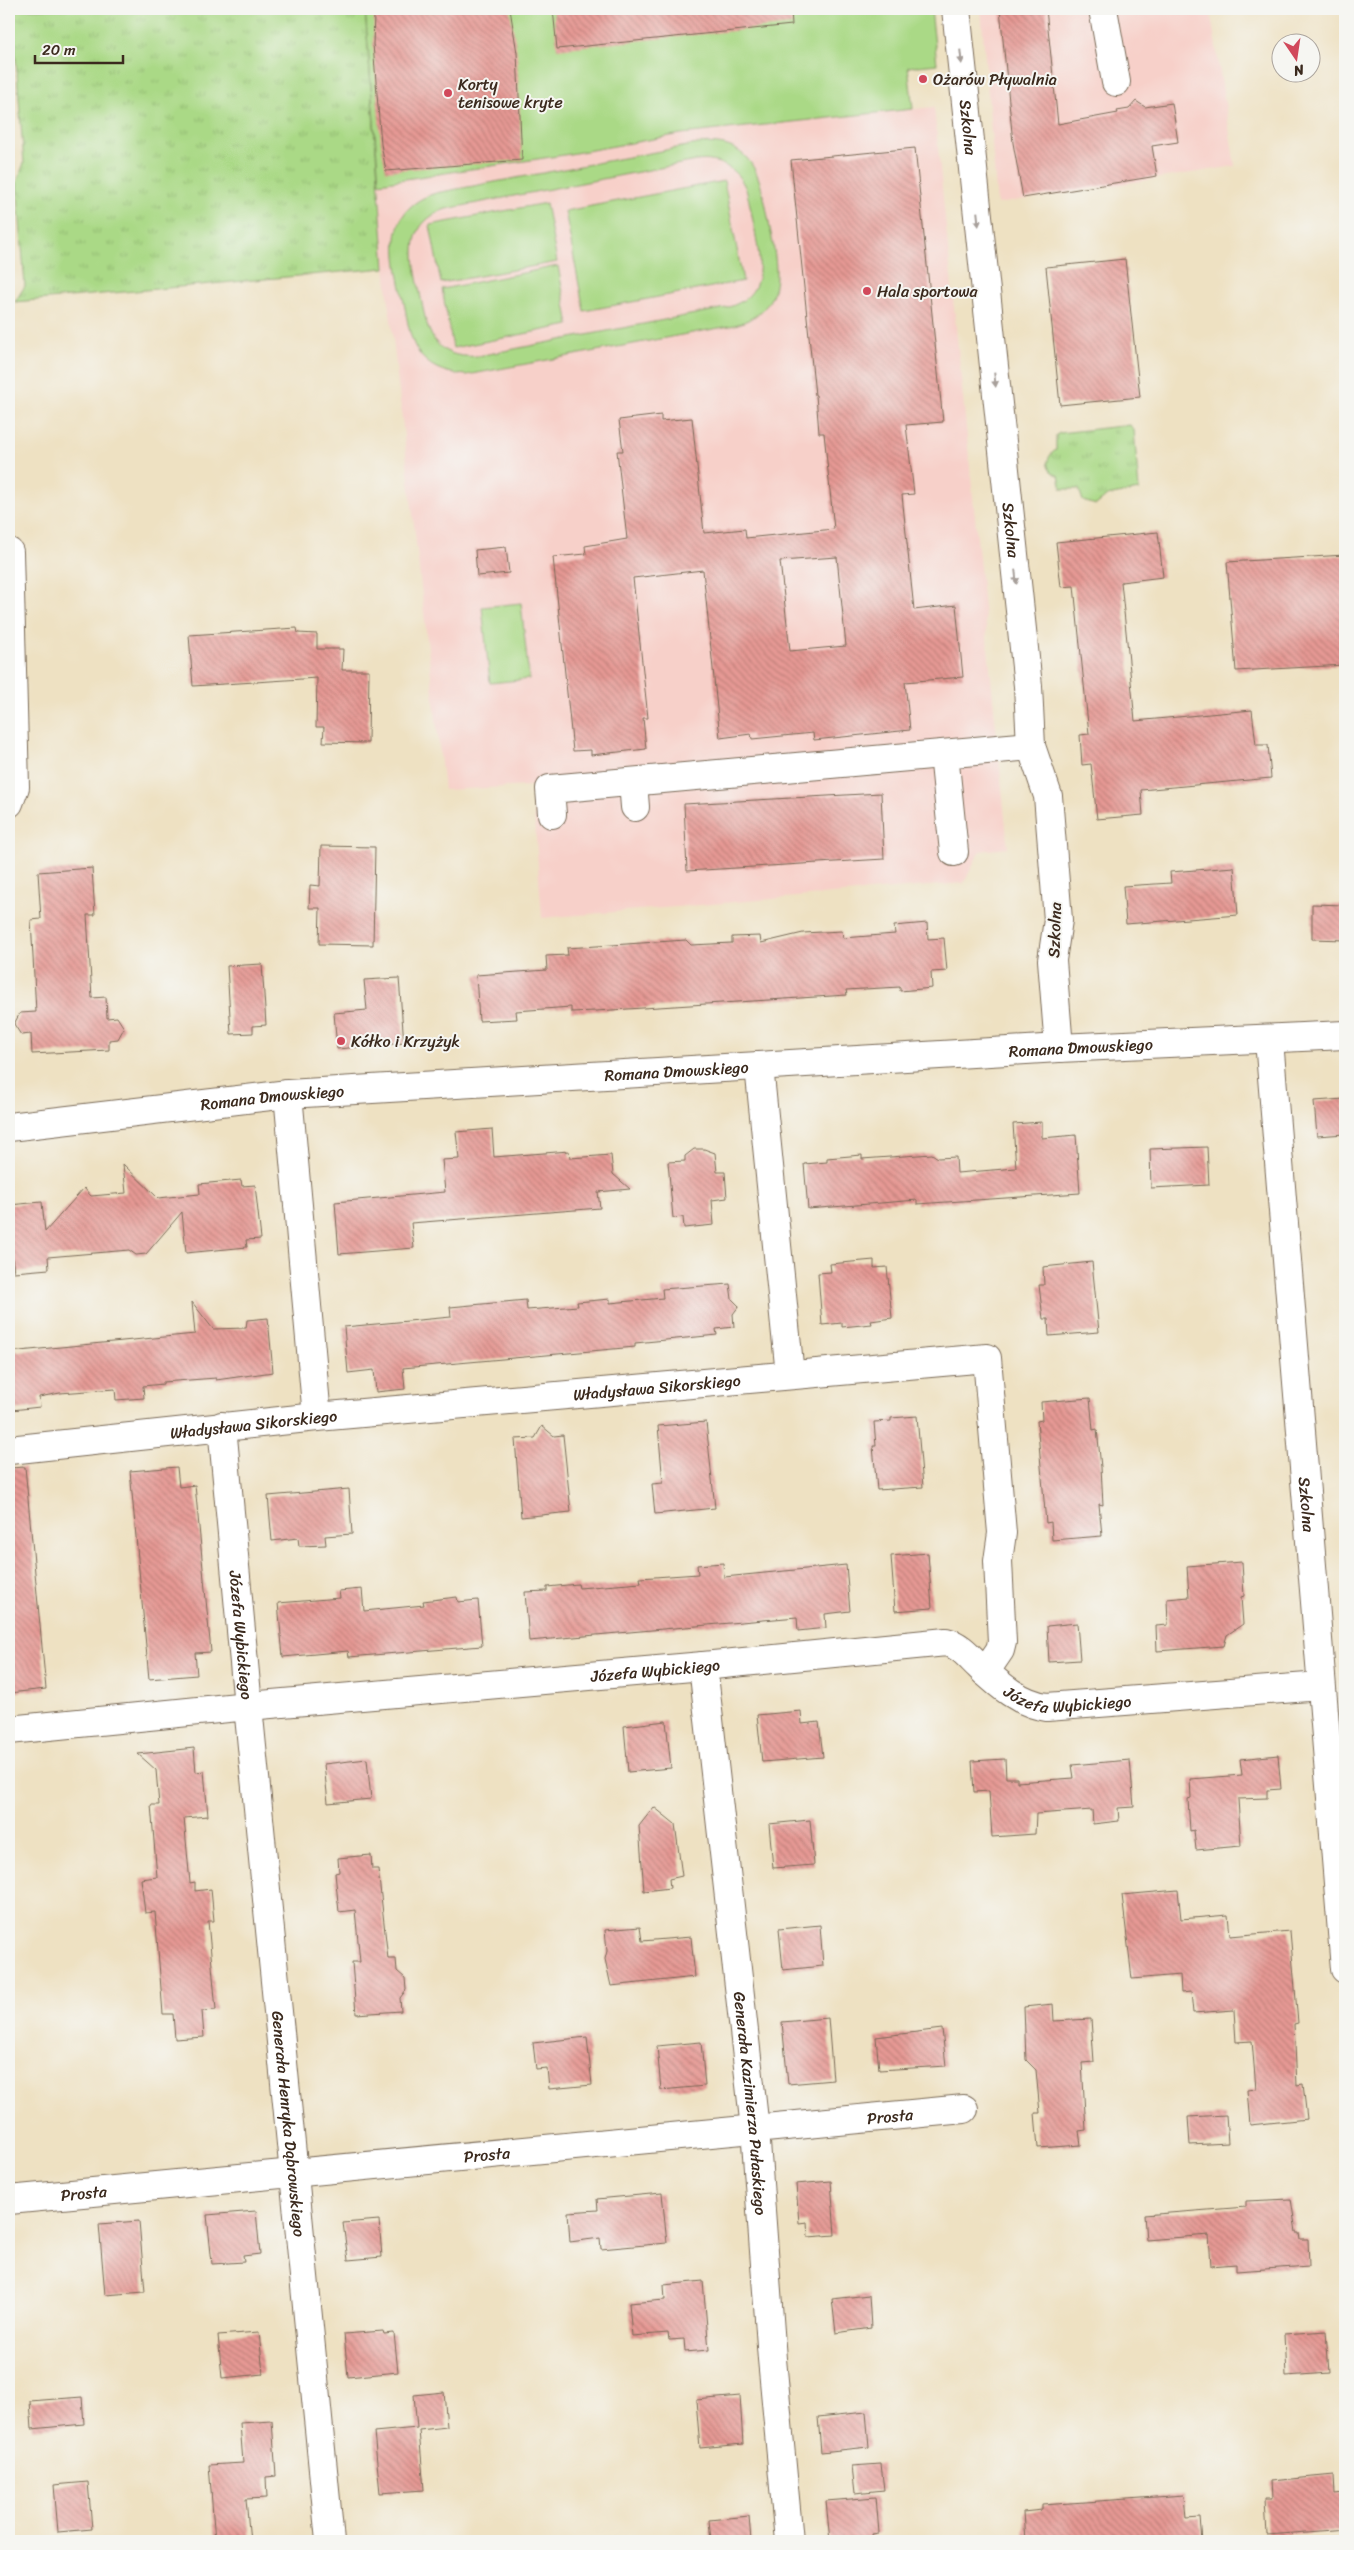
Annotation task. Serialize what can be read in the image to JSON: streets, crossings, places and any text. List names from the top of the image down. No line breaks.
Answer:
{"streets":{"street":["Szkolna","Romana Dmowskiego","Władysława Sikorskiego","Józefa Wybickiego","Generała Kazimierza Pułaskiego","Prosta","Generała Henryka Dąbrowskiego"]},"crossings":[["Szkolna","Romana Dmowskiego"],["Szkolna","Józefa Wybickiego"],["Władysława Sikorskiego","Józefa Wybickiego"],["Józefa Wybickiego","Generała Kazimierza Pułaskiego"],["Józefa Wybickiego","Generała Henryka Dąbrowskiego"],["Generała Kazimierza Pułaskiego","Prosta"],["Prosta","Generała Henryka Dąbrowskiego"]],"one_way":["Szkolna"],"places":["Ożarów Pływalnia","Korty tenisowe kryte","Hala sportowa","Kółko i Krzyżyk"],"scale_bar":"20 m","north":"bottom"}
